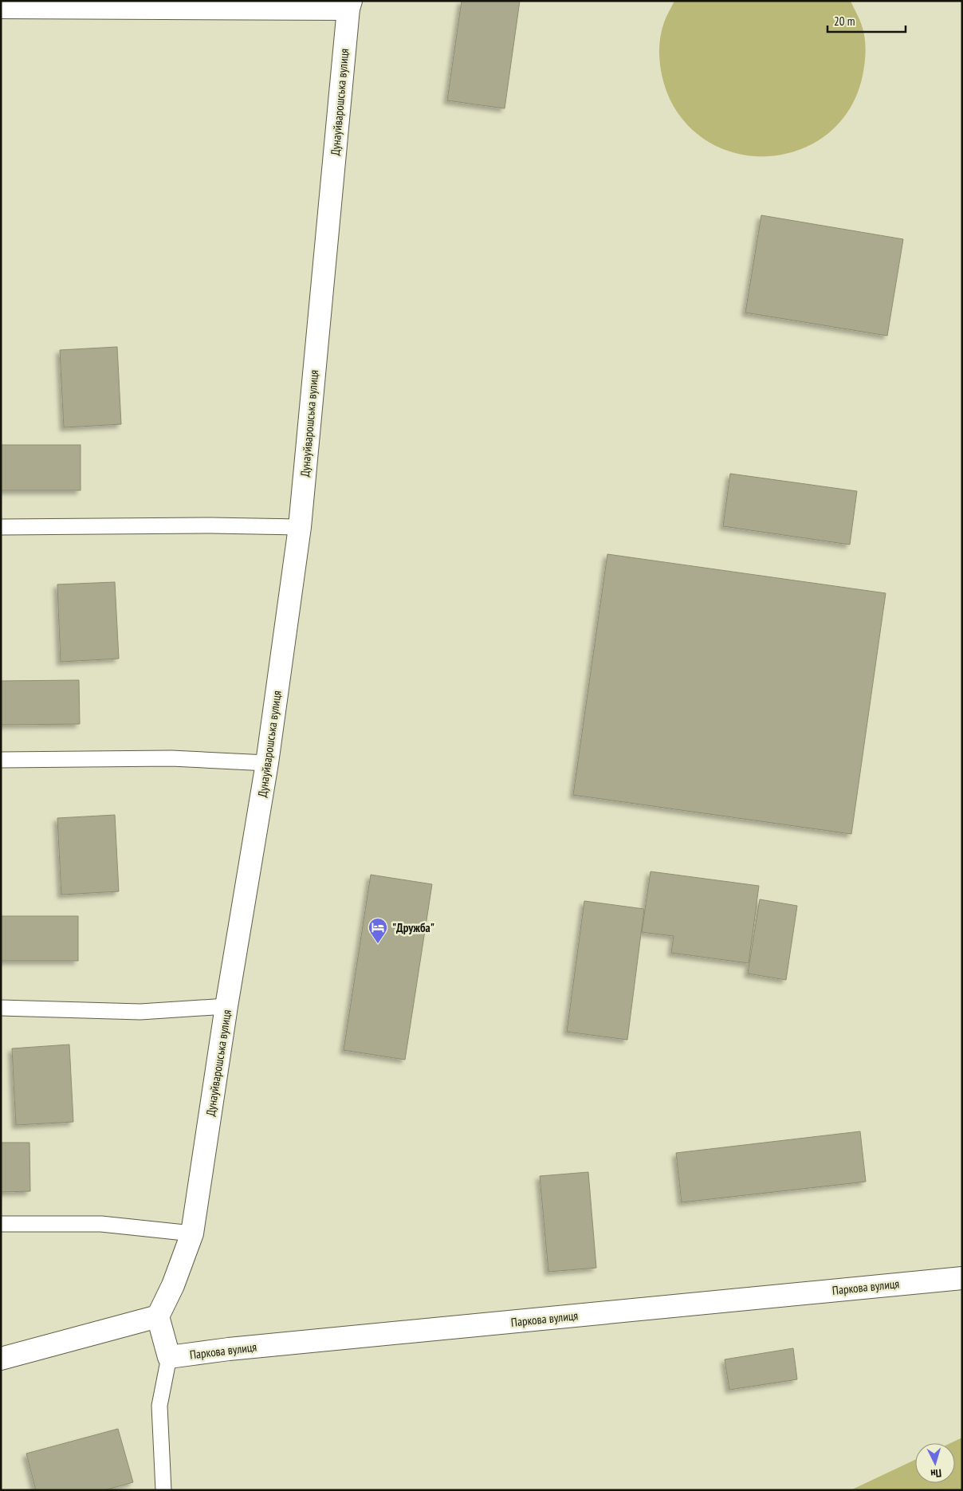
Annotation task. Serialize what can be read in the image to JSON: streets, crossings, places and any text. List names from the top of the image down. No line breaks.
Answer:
{"streets":{"street":["Дунауйварошська вулиця","Паркова вулиця"]},"places":{"hotel":["\"Дружба\""]},"scale_bar":"20 m","north":"bottom"}
